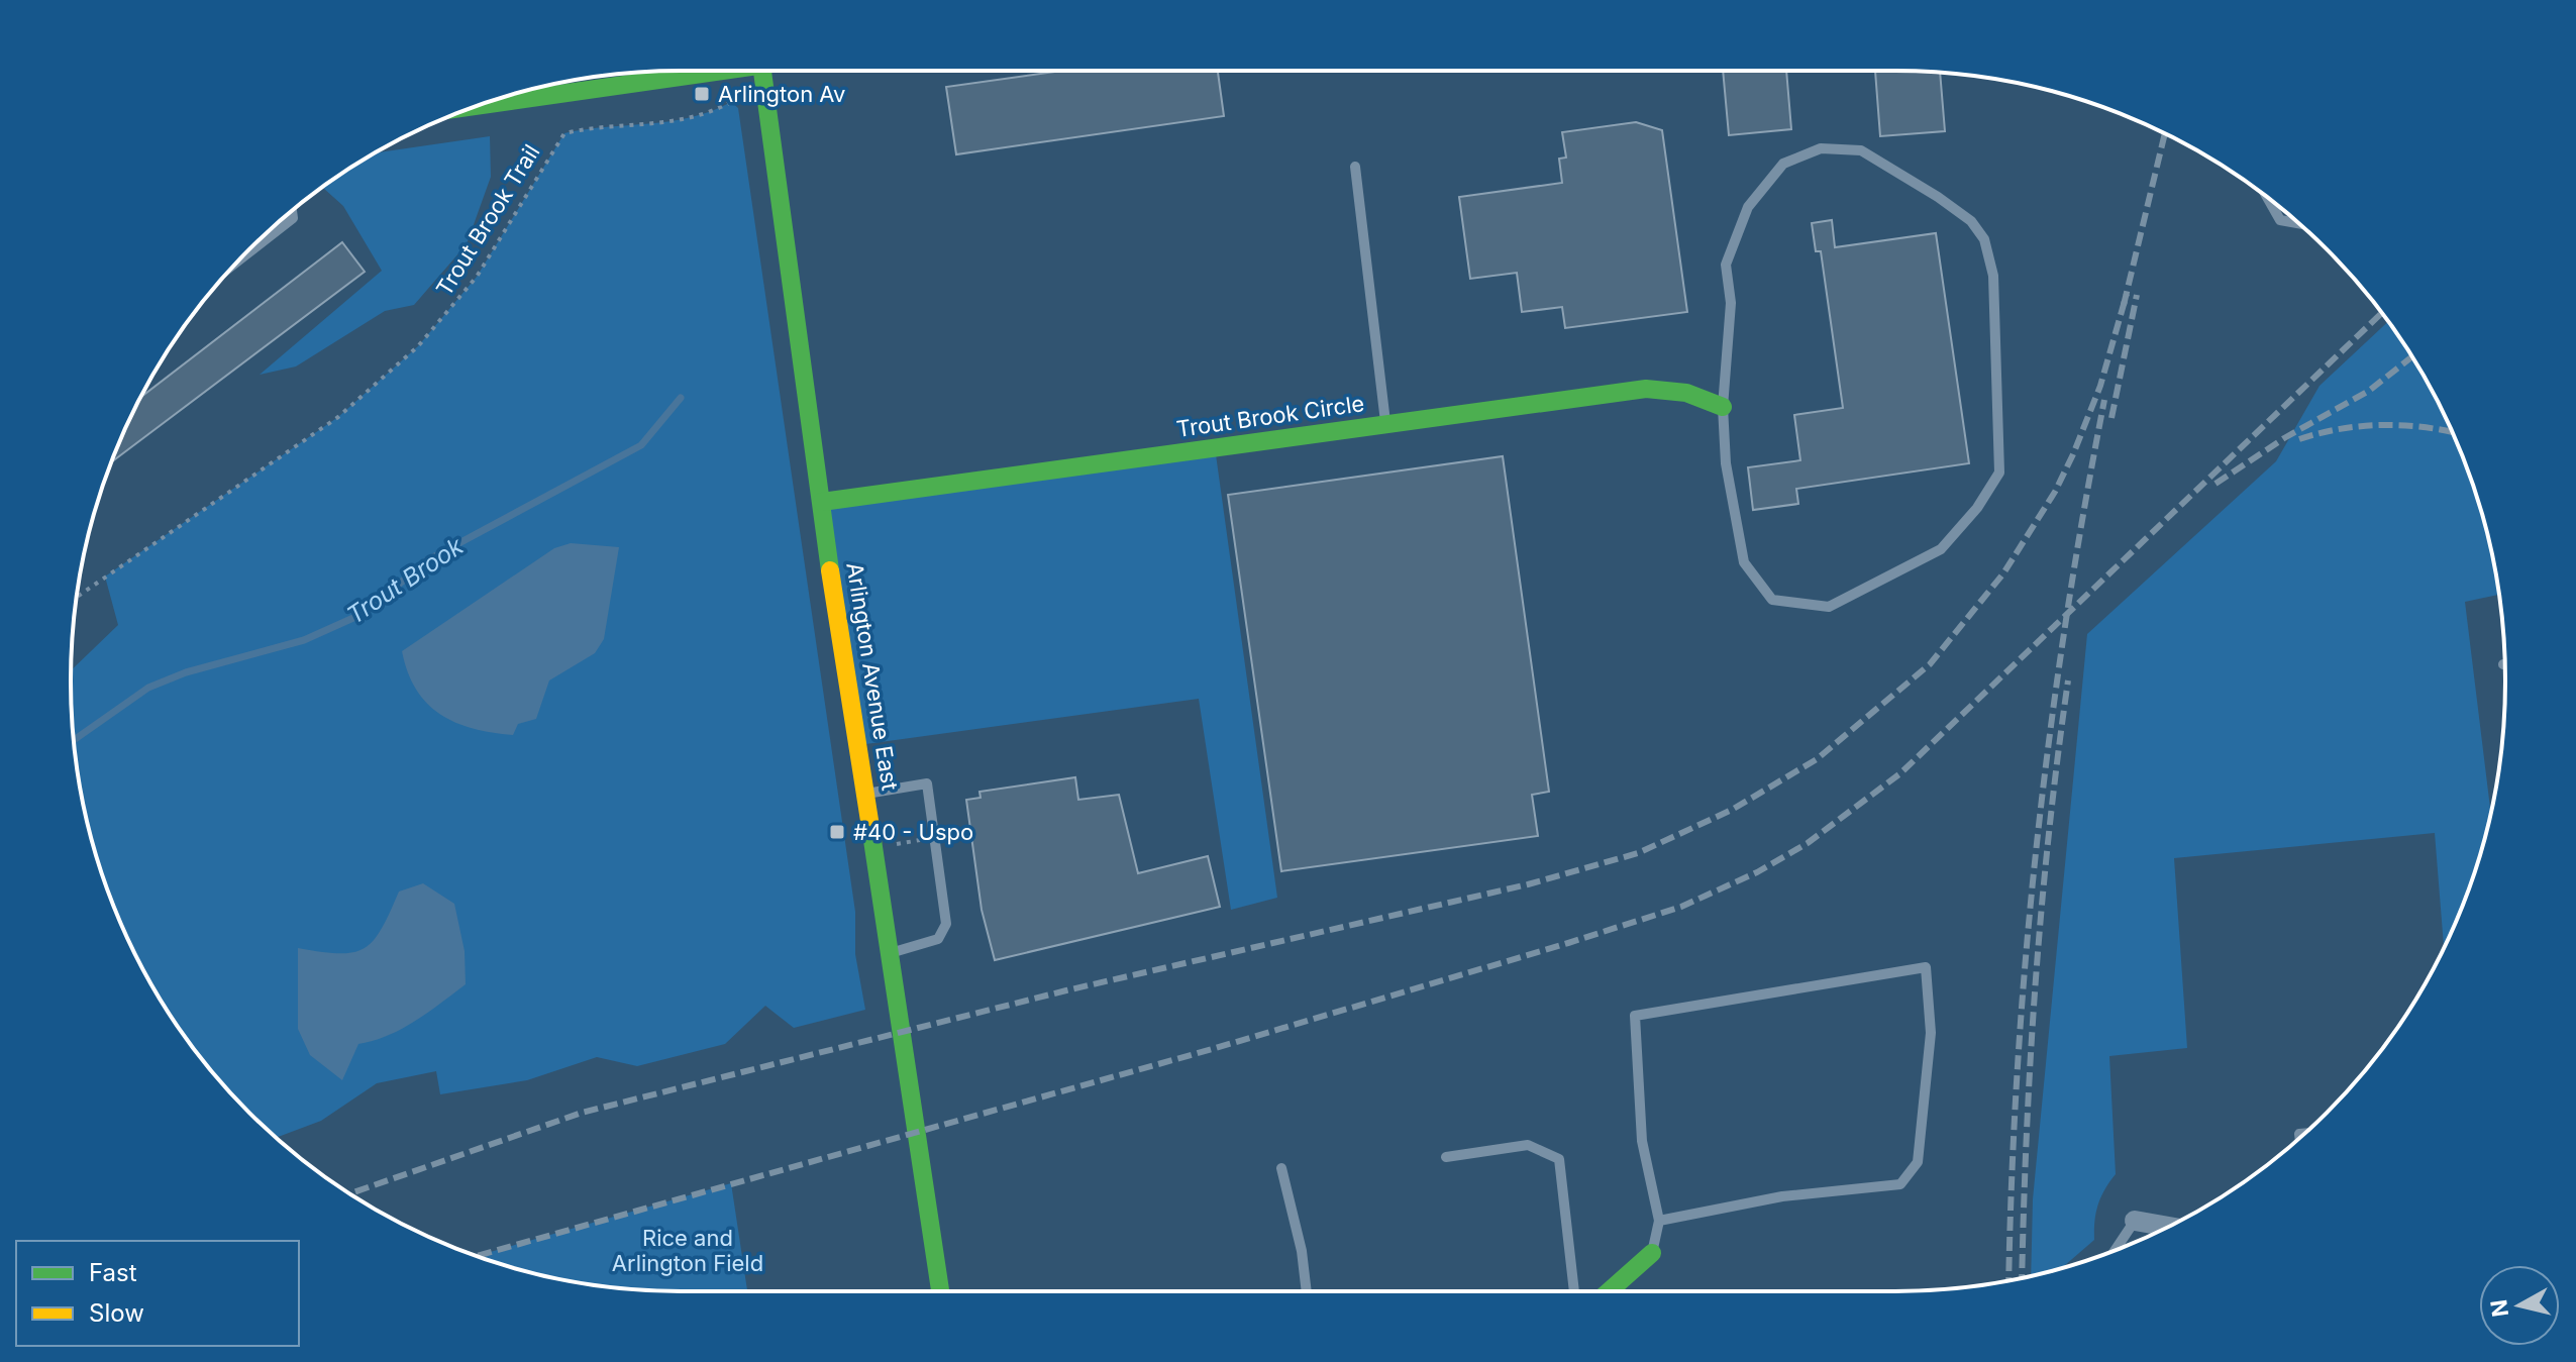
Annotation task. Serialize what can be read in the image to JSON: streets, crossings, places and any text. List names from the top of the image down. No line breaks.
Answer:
{"streets":{"street":["Trout Brook Circle","Arlington Avenue East"],"path":["Trout Brook Trail"]},"crossings":[["Trout Brook Circle","Arlington Avenue East"]],"water":["Trout Brook"],"parks":["Rice and Arlington Field"],"places":{"transit":["Arlington Av","#40 - Uspo"]},"legend":["Fast","Slow"],"north":"left"}
